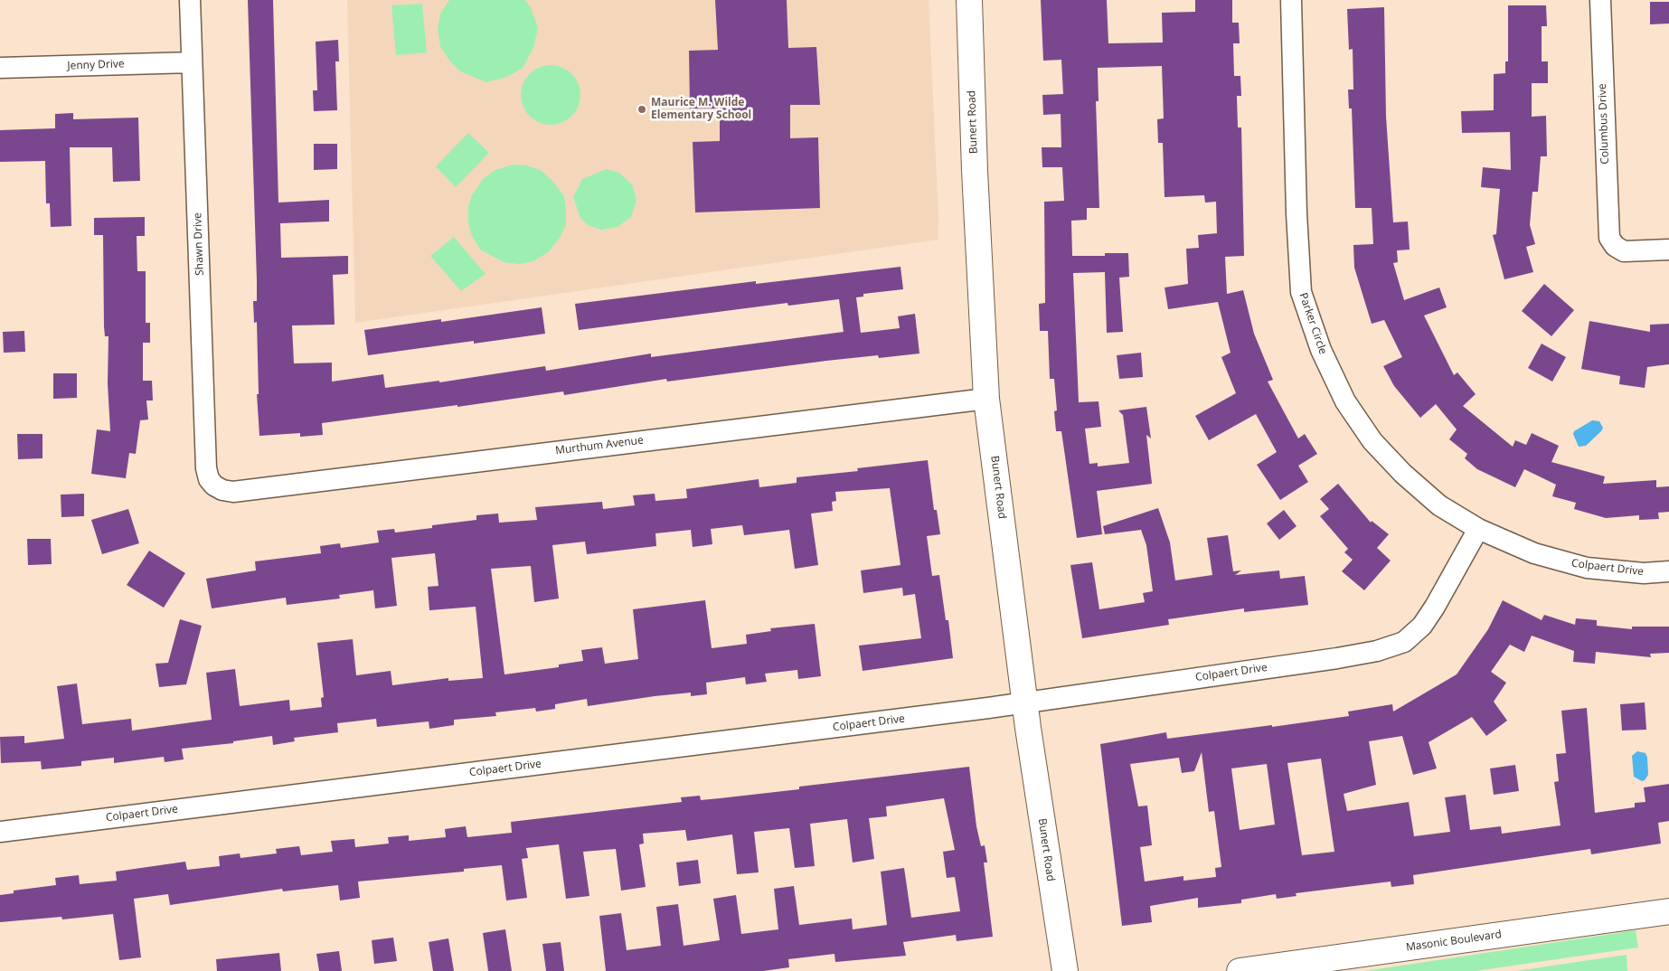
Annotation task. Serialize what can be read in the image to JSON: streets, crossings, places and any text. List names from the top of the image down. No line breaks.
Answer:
{"streets":{"street":["Jenny Drive","Bunert Road","Columbus Drive","Shawn Drive","Parker Circle","Murthum Avenue","Colpaert Drive","Masonic Boulevard"]},"crossings":[["Jenny Drive","Shawn Drive"],["Bunert Road","Murthum Avenue"],["Bunert Road","Colpaert Drive"],["Shawn Drive","Murthum Avenue"],["Parker Circle","Colpaert Drive"]],"places":["Maurice M. Wilde Elementary School"]}
